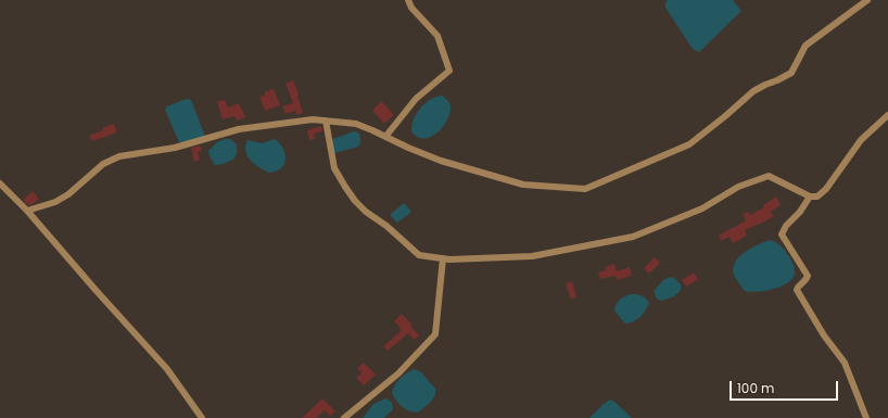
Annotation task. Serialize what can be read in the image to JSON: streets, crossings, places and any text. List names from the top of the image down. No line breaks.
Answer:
{"scale_bar":"100 m"}
